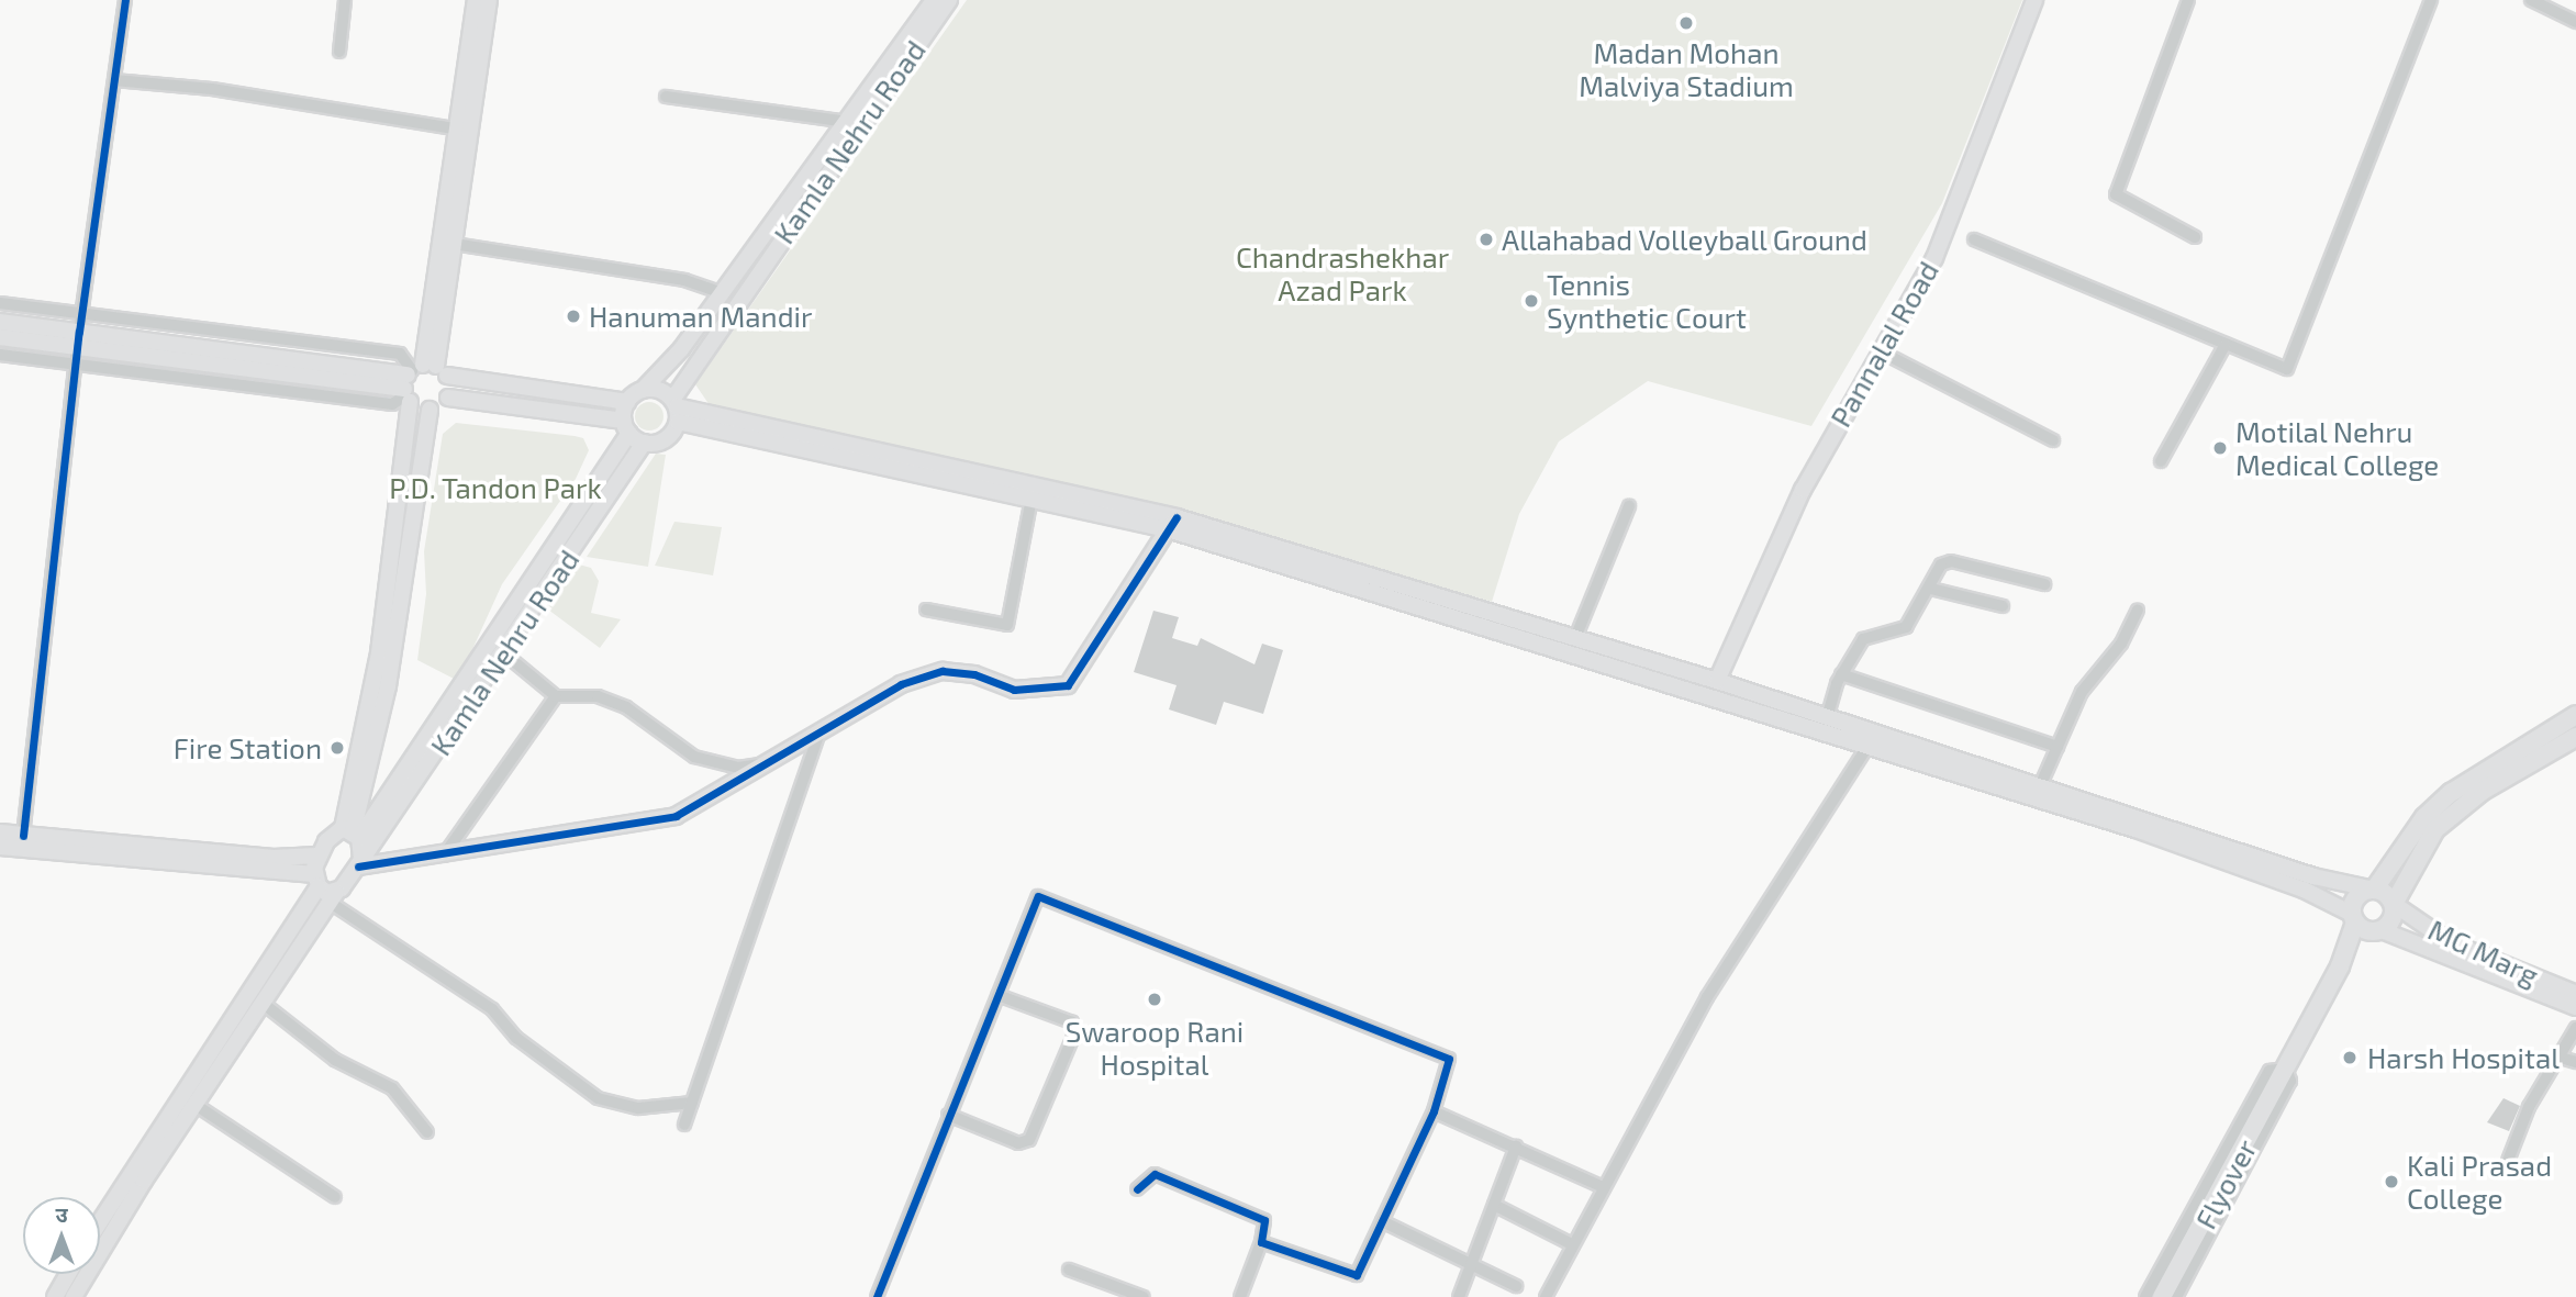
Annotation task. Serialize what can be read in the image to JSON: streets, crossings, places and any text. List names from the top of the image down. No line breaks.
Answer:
{"streets":{"main road":["Kamla Nehru Road","Pannalal Road","MG Marg","Flyover"]},"parks":["Chandrashekhar Azad Park","P.D. Tandon Park"],"places":["Madan Mohan Malviya Stadium","Allahabad Volleyball Ground","Tennis Synthetic Court","Hanuman Mandir","Motilal Nehru Medical College","Fire Station","Swaroop Rani Hospital","Harsh Hospital","Kali Prasad College"],"north":"top"}
